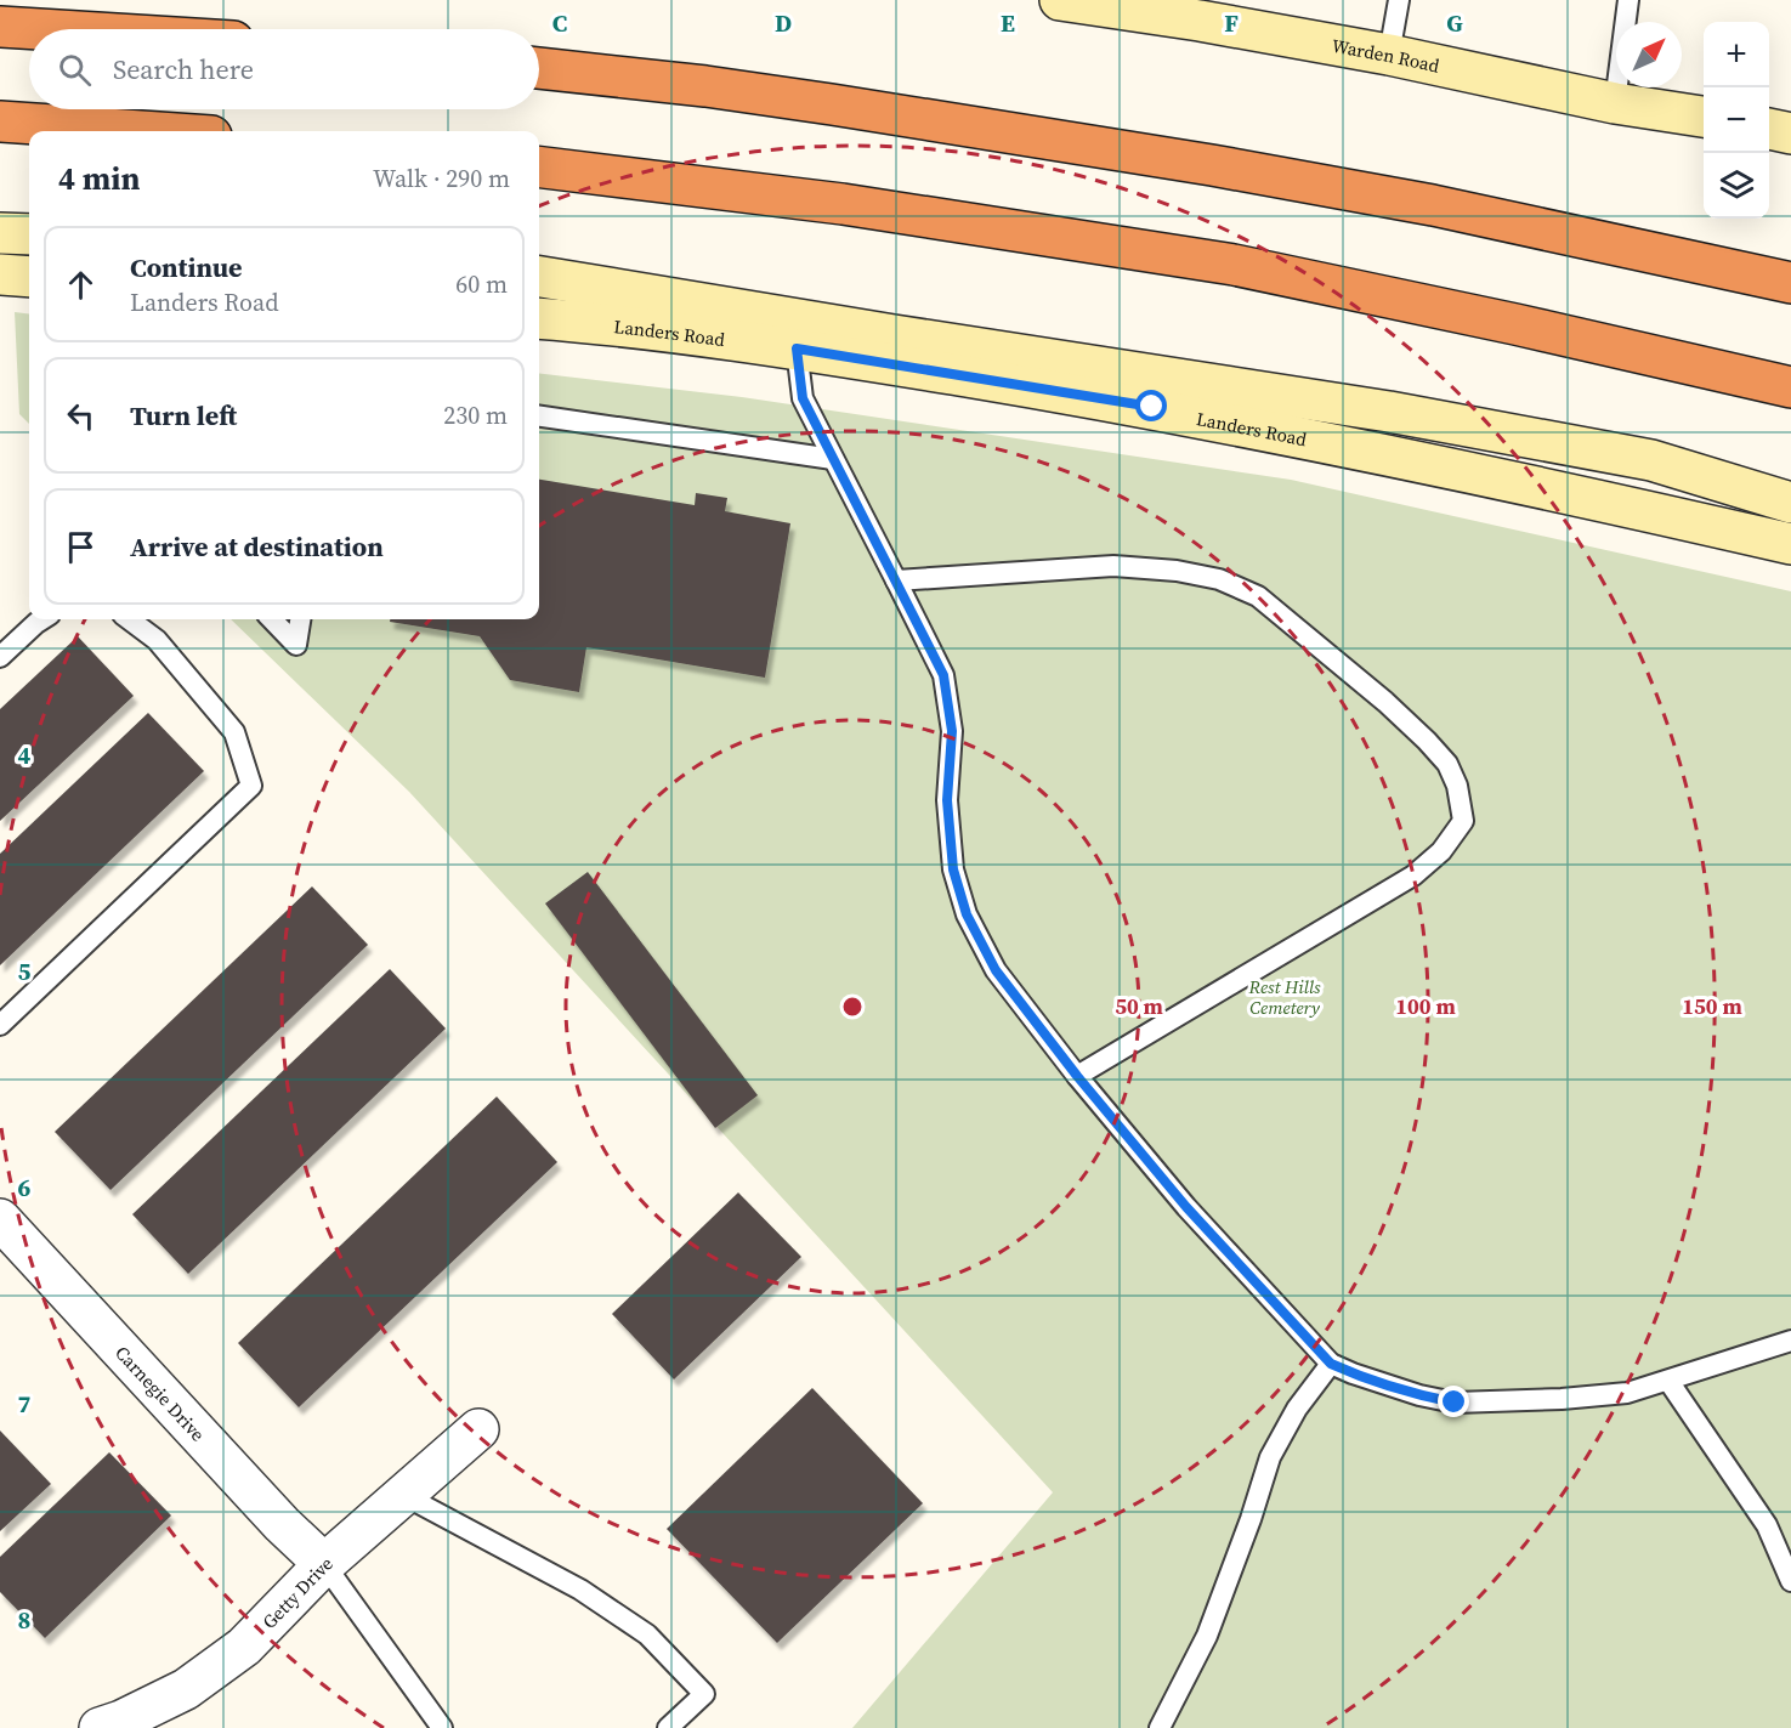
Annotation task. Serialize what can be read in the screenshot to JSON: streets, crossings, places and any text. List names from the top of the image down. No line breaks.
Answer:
{"streets":{"main road":["Warden Road","Landers Road"],"street":["Carnegie Drive","Getty Drive"]},"crossings":[["Carnegie Drive","Getty Drive"]],"parks":["Rest Hills Cemetery"],"north":"top right","page":{"map_buttons":["+","−"],"search":"Search here","heading":["4 min","Walk · 290 m"],"list":[["Continue","Landers Road","60 m"],["Turn left","230 m"],"Arrive at destination"]},"grid":{"columns":["C","D","E","F","G"],"rows":["4","5","6","7","8"]},"rings":["50 m","100 m","150 m"]}
